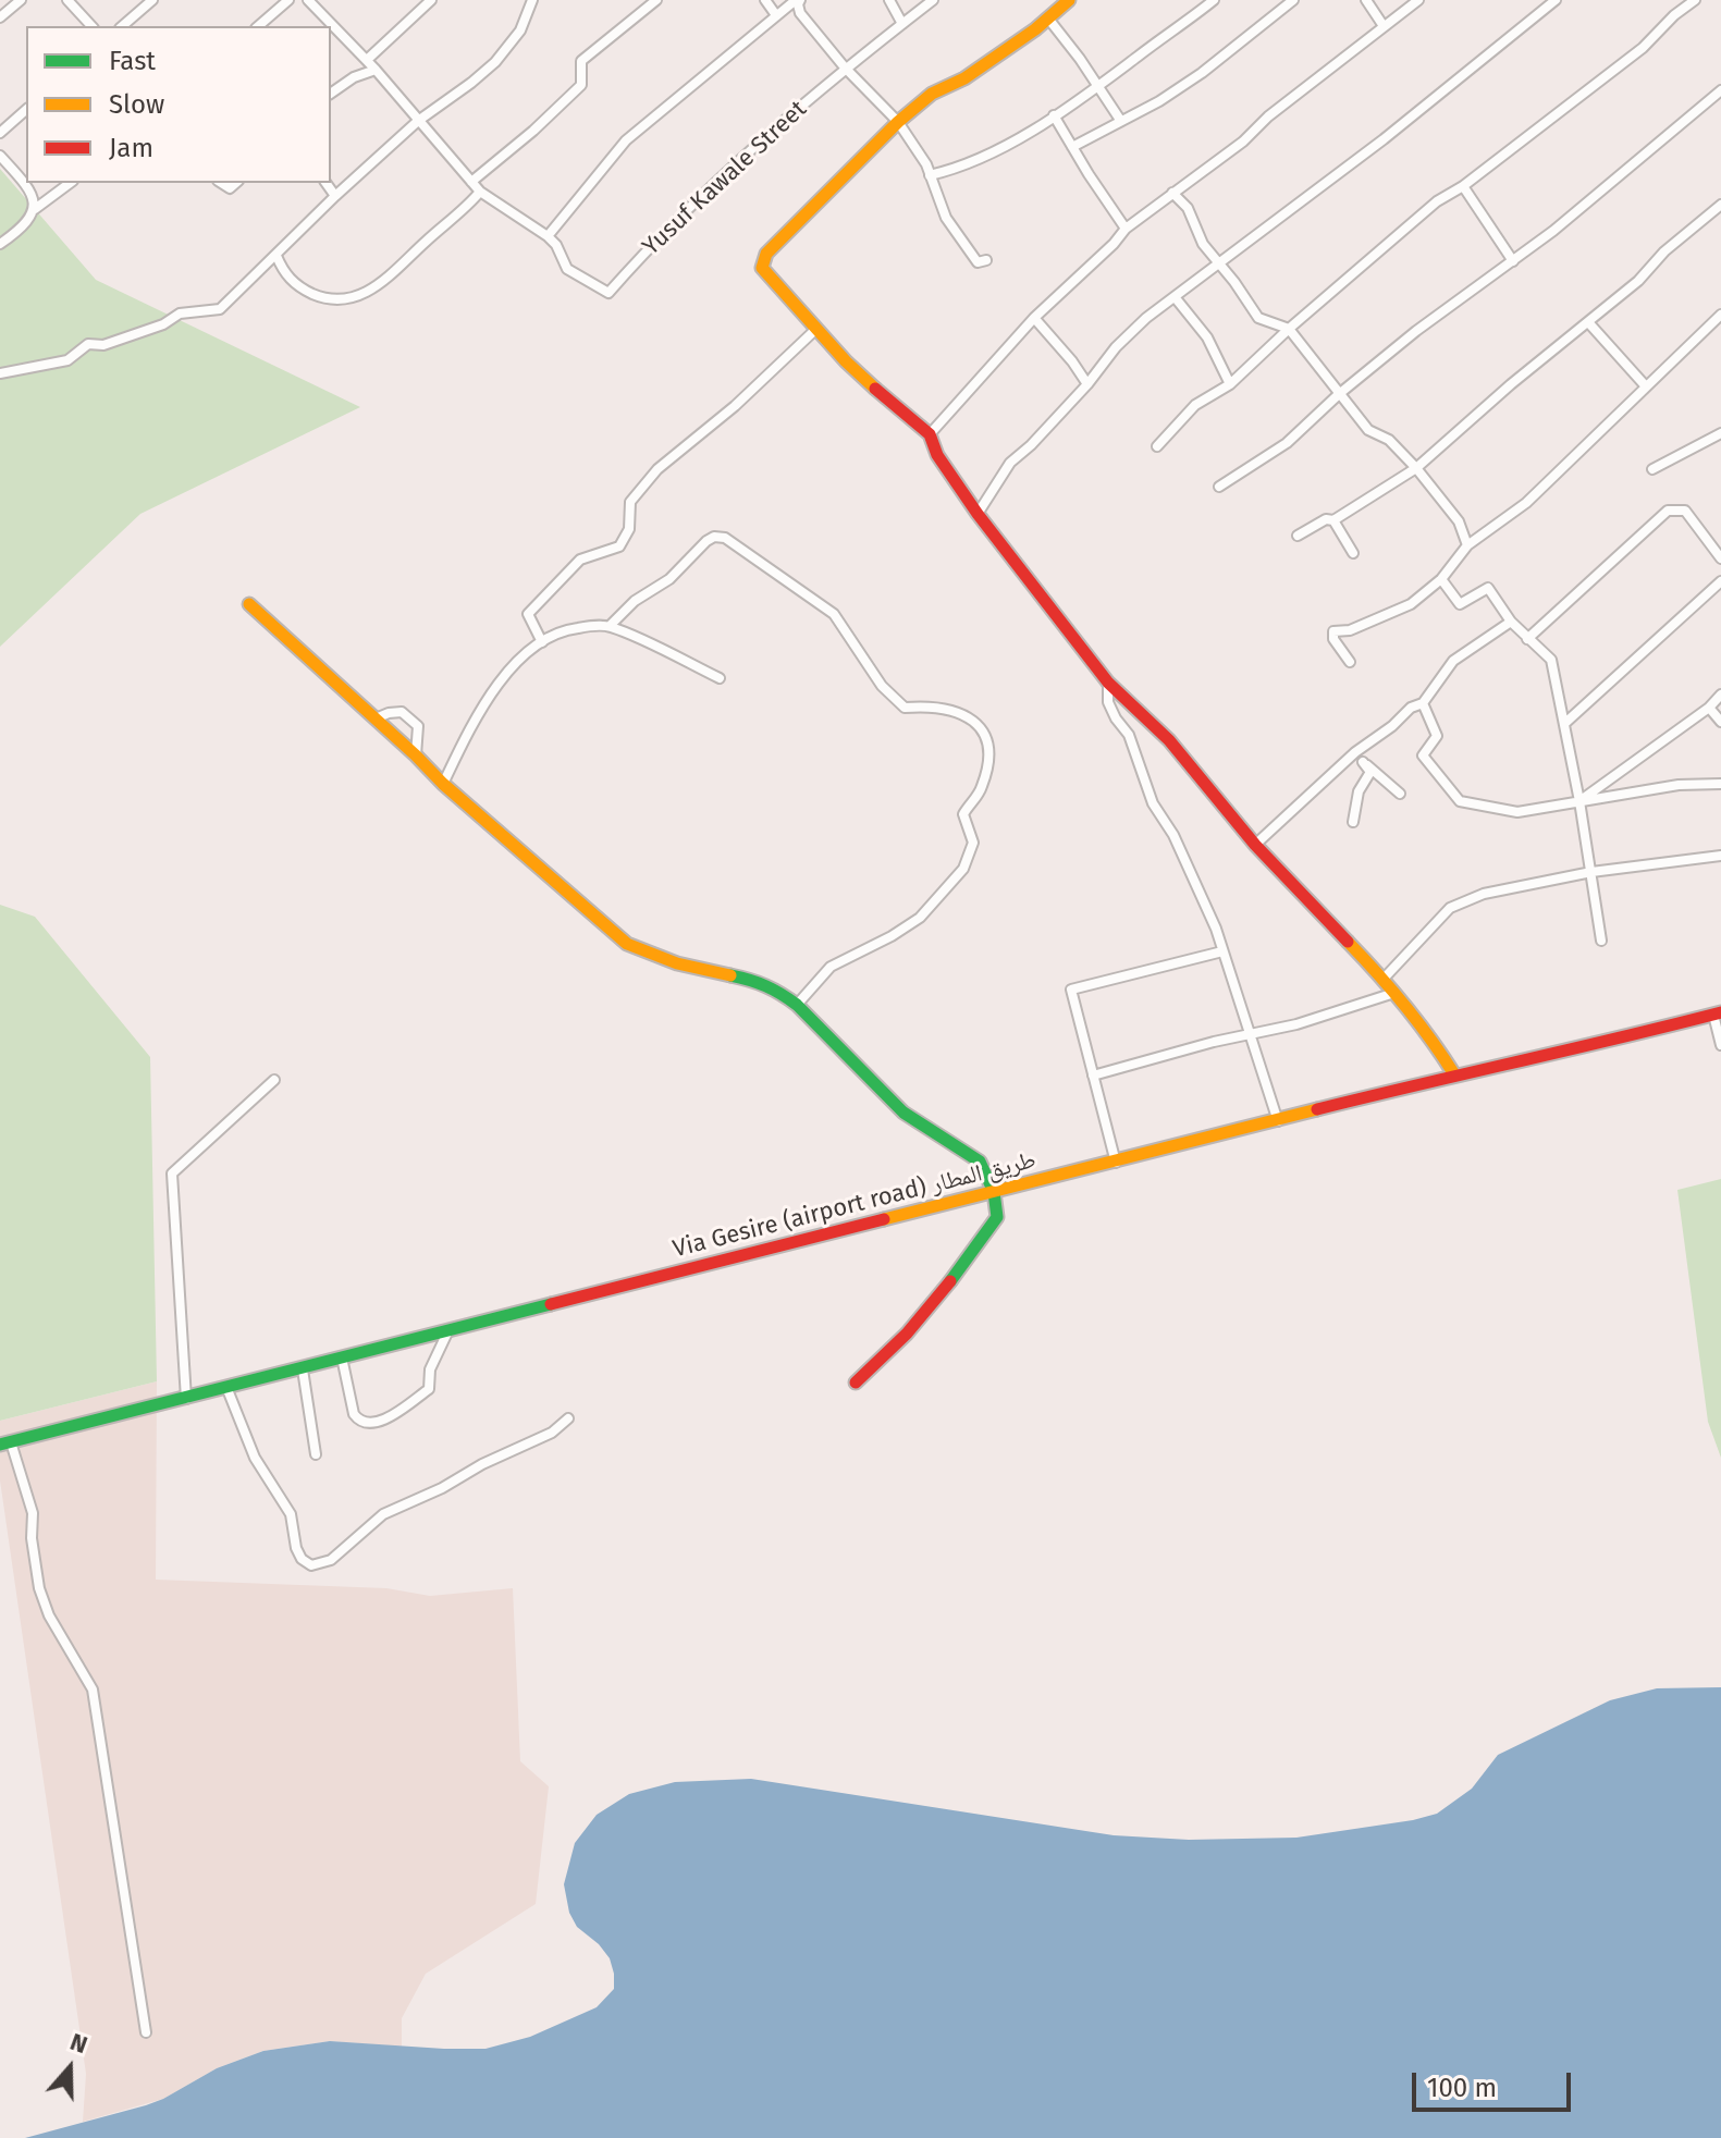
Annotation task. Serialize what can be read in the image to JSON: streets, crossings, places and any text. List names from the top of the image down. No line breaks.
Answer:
{"streets":{"street":["Yusuf Kawale Street","Via Gesire (airport road) طريق المطار"]},"legend":["Fast","Slow","Jam"],"scale_bar":"100 m","north":"top"}
